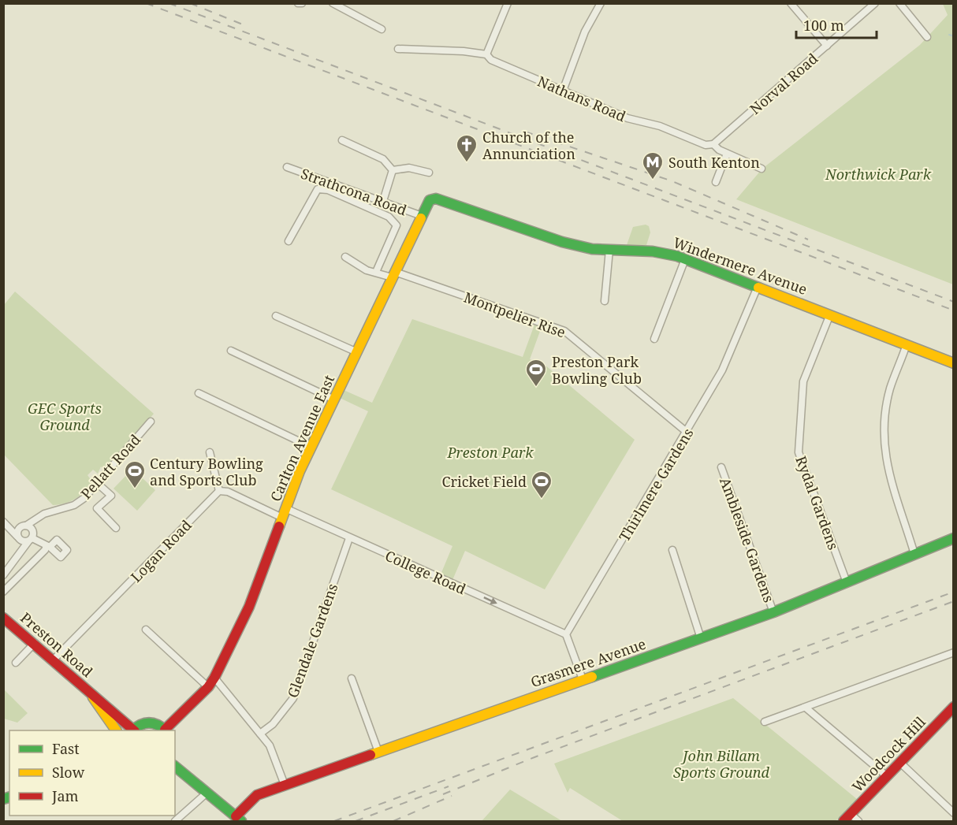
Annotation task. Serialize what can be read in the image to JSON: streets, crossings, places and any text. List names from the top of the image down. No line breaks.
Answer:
{"streets":{"street":["Norval Road","Nathans Road","Strathcona Road","Windermere Avenue","Montpelier Rise","Carlton Avenue East","Pellatt Road","Thirlmere Gardens","Rydal Gardens","Ambleside Gardens","Logan Road","College Road","Glendale Gardens","Preston Road","Grasmere Avenue","Woodcock Hill"]},"crossings":[["Norval Road","Nathans Road"],["Strathcona Road","Carlton Avenue East"],["Windermere Avenue","Carlton Avenue East"],["Windermere Avenue","Thirlmere Gardens"],["Windermere Avenue","Rydal Gardens"],["Montpelier Rise","Carlton Avenue East"],["Montpelier Rise","Thirlmere Gardens"],["Carlton Avenue East","College Road"],["Thirlmere Gardens","College Road"],["Rydal Gardens","Grasmere Avenue"],["Ambleside Gardens","Grasmere Avenue"],["Logan Road","Preston Road"],["College Road","Glendale Gardens"]],"one_way":["College Road"],"parks":["Northwick Park","GEC Sports Ground","Preston Park","John Billam Sports Ground"],"places":{"church":["Church of the Annunciation"],"metro station":["South Kenton"],"sports":["Preston Park Bowling Club","Century Bowling and Sports Club","Cricket Field"]},"legend":["Fast","Slow","Jam"],"scale_bar":"100 m"}
